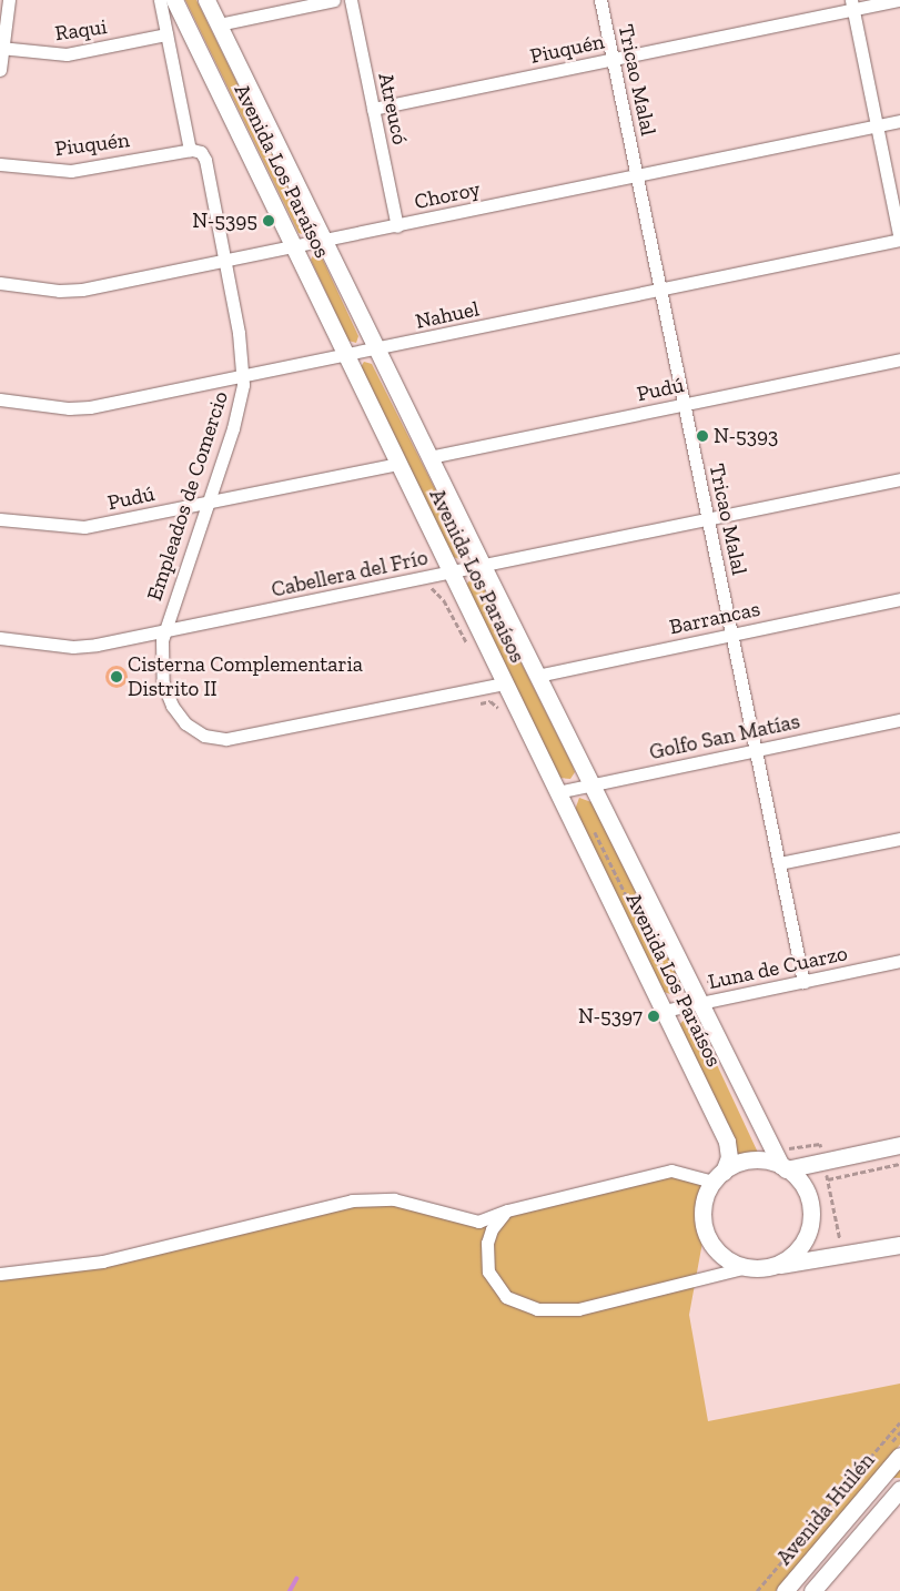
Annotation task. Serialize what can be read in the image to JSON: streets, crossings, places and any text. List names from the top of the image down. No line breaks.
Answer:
{"streets":{"main road":["Avenida Los Paraísos","Avenida Huilén"],"street":["Raqui","Piuquén","Tricao Malal","Atreucó","Choroy","Nahuel","Pudú","Empleados de Comercio","Cabellera del Frío","Barrancas","Golfo San Matías","Luna de Cuarzo"]},"crossings":[["Piuquén","Tricao Malal"],["Piuquén","Atreucó"],["Piuquén","Empleados de Comercio"],["Tricao Malal","Choroy"],["Tricao Malal","Nahuel"],["Tricao Malal","Pudú"],["Tricao Malal","Cabellera del Frío"],["Tricao Malal","Barrancas"],["Tricao Malal","Golfo San Matías"],["Tricao Malal","Luna de Cuarzo"],["Atreucó","Choroy"],["Avenida Los Paraísos","Choroy"],["Avenida Los Paraísos","Nahuel"],["Avenida Los Paraísos","Pudú"],["Avenida Los Paraísos","Empleados de Comercio"],["Avenida Los Paraísos","Cabellera del Frío"],["Avenida Los Paraísos","Barrancas"],["Avenida Los Paraísos","Golfo San Matías"],["Avenida Los Paraísos","Luna de Cuarzo"],["Choroy","Empleados de Comercio"],["Nahuel","Empleados de Comercio"],["Pudú","Empleados de Comercio"],["Empleados de Comercio","Cabellera del Frío"]],"places":["N-5395","N-5393","Cisterna Complementaria Distrito II","N-5397"]}
